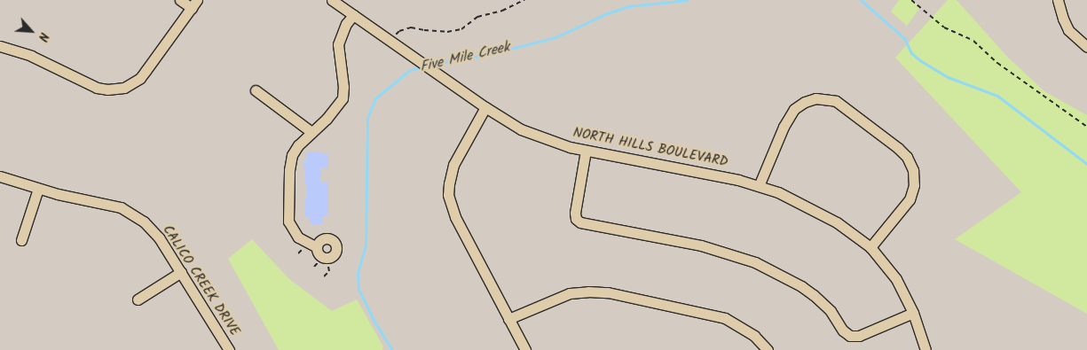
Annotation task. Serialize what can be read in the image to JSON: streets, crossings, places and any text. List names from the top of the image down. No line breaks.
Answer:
{"streets":{"street":["NORTH HILLS BOULEVARD","CALICO CREEK DRIVE"]},"water":["Five Mile Creek"],"north":"bottom right"}
